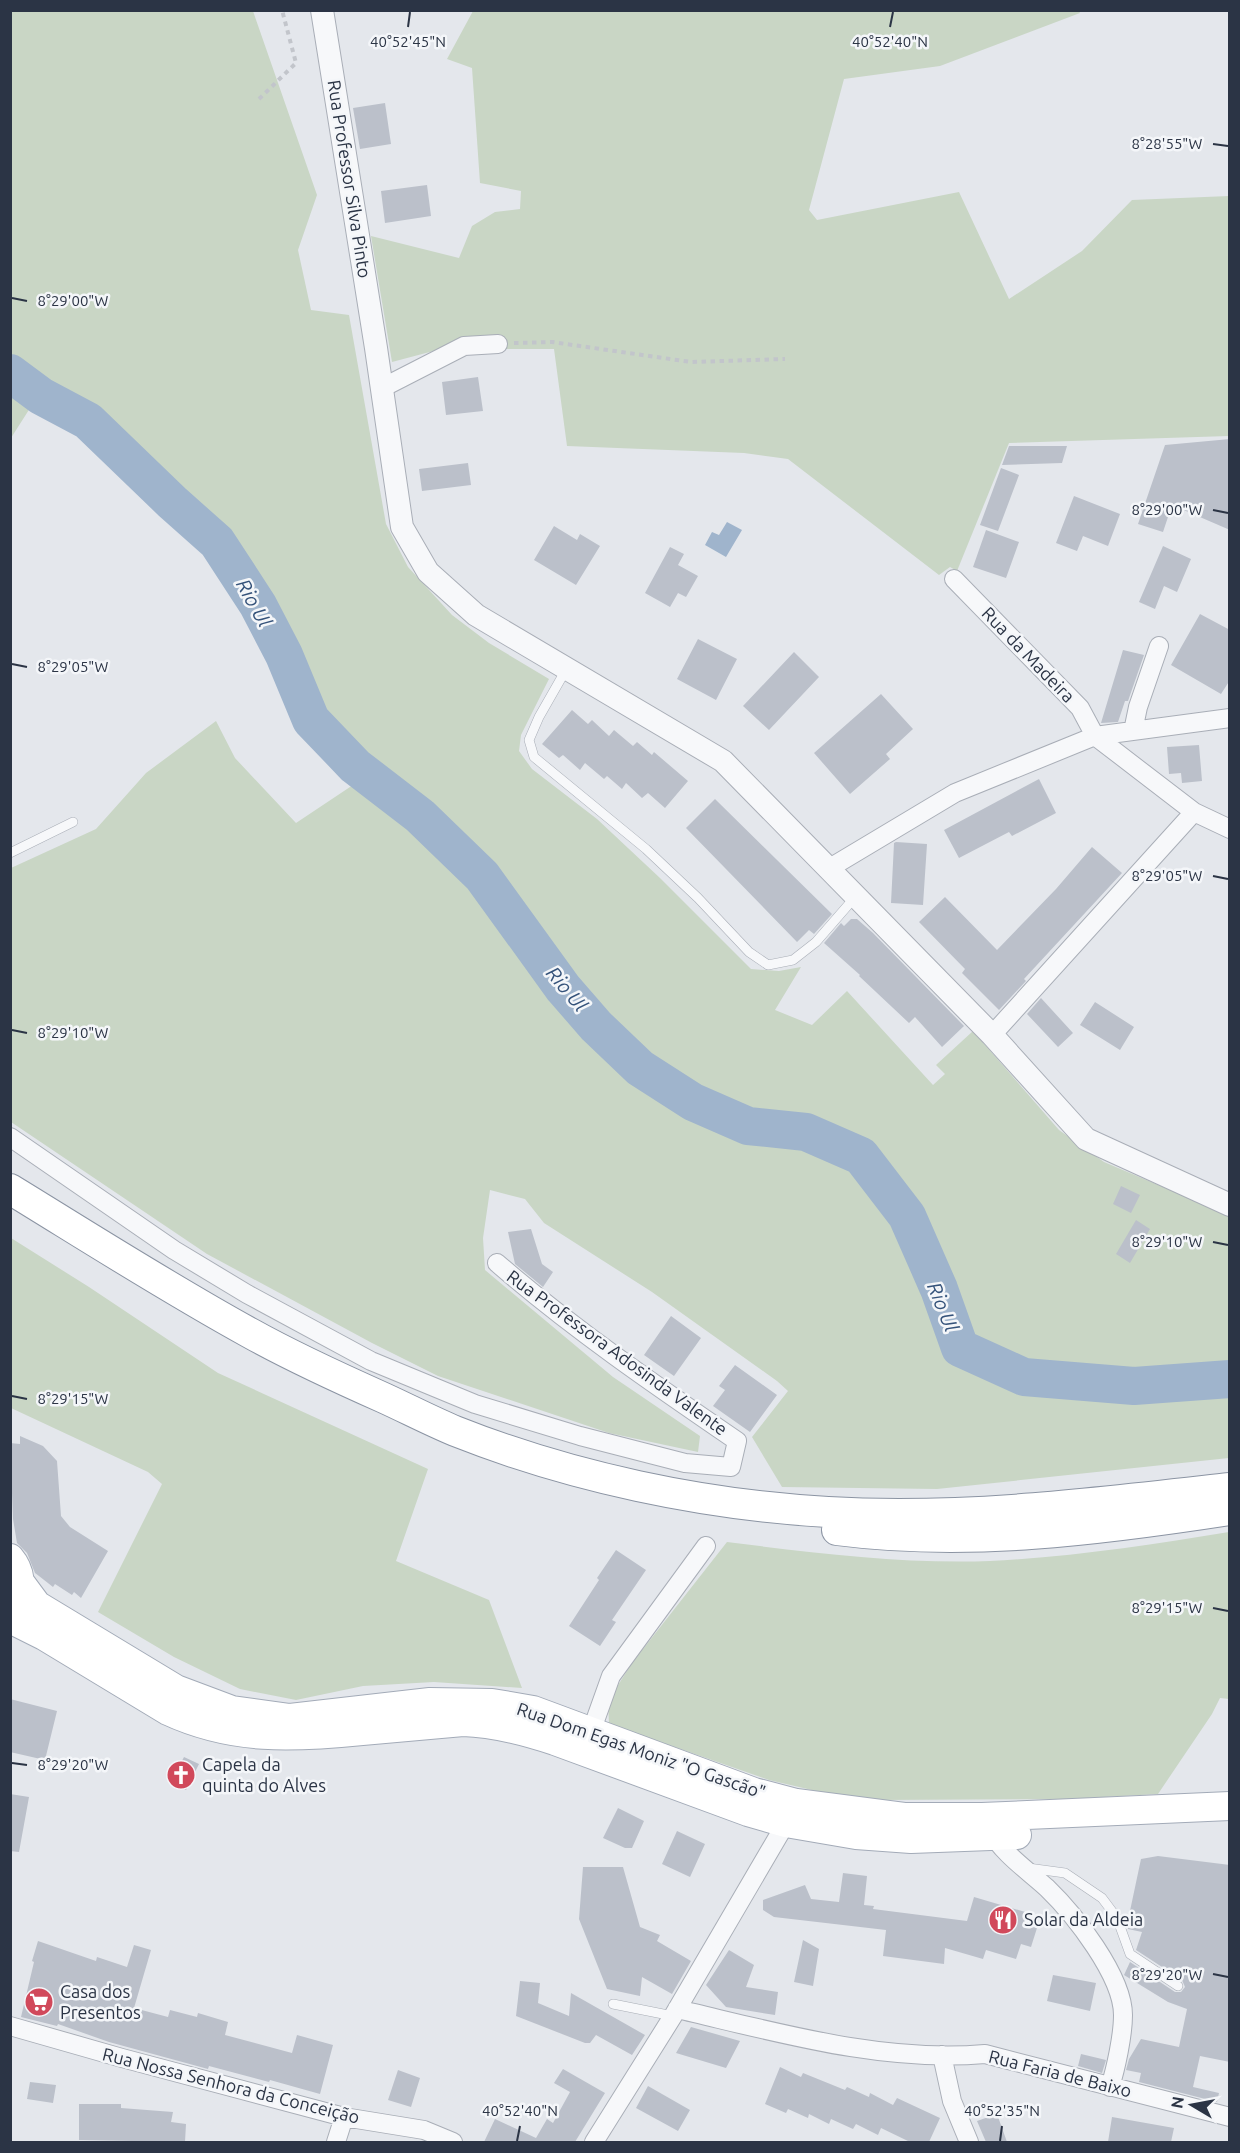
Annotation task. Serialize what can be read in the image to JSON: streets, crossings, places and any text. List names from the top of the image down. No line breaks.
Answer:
{"streets":{"main road":["Rua Dom Egas Moniz \"O Gascão\""],"street":["Rua Professor Silva Pinto","Rua da Madeira","Rua Professora Adosinda Valente","Rua Faria de Baixo","Rua Nossa Senhora da Conceição"]},"water":["Rio Ul"],"places":{"church":["Capela da quinta do Alves"],"restaurant":["Solar da Aldeia"],"supermarket":["Casa dos Presentos"]},"north":"left","coordinates":["40°52'45\"N","40°52'40\"N","8°28'55\"W","8°29'00\"W","8°29'05\"W","8°29'10\"W","8°29'15\"W","8°29'20\"W","40°52'35\"N"]}
